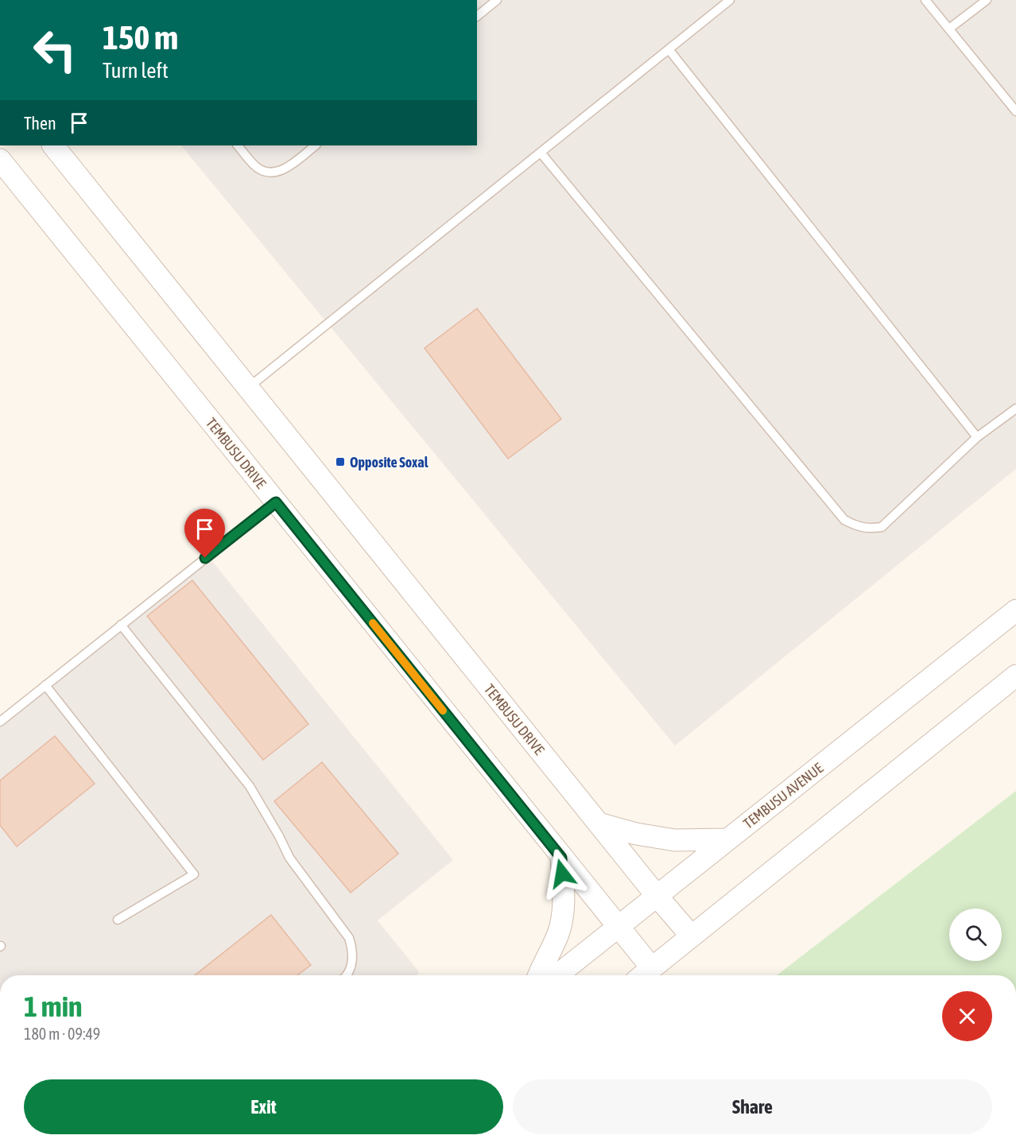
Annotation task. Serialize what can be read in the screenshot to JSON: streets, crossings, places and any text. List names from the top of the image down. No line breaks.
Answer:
{"streets":{"street":["TEMBUSU DRIVE","TEMBUSU AVENUE"]},"crossings":[["TEMBUSU DRIVE","TEMBUSU AVENUE"]],"places":{"transit":["Opposite Soxal"]},"page":{"turn":["150 m","Turn left"],"then":"Then","heading":["1 min","180 m · 09:49"],"buttons":["Exit","Share"]}}
